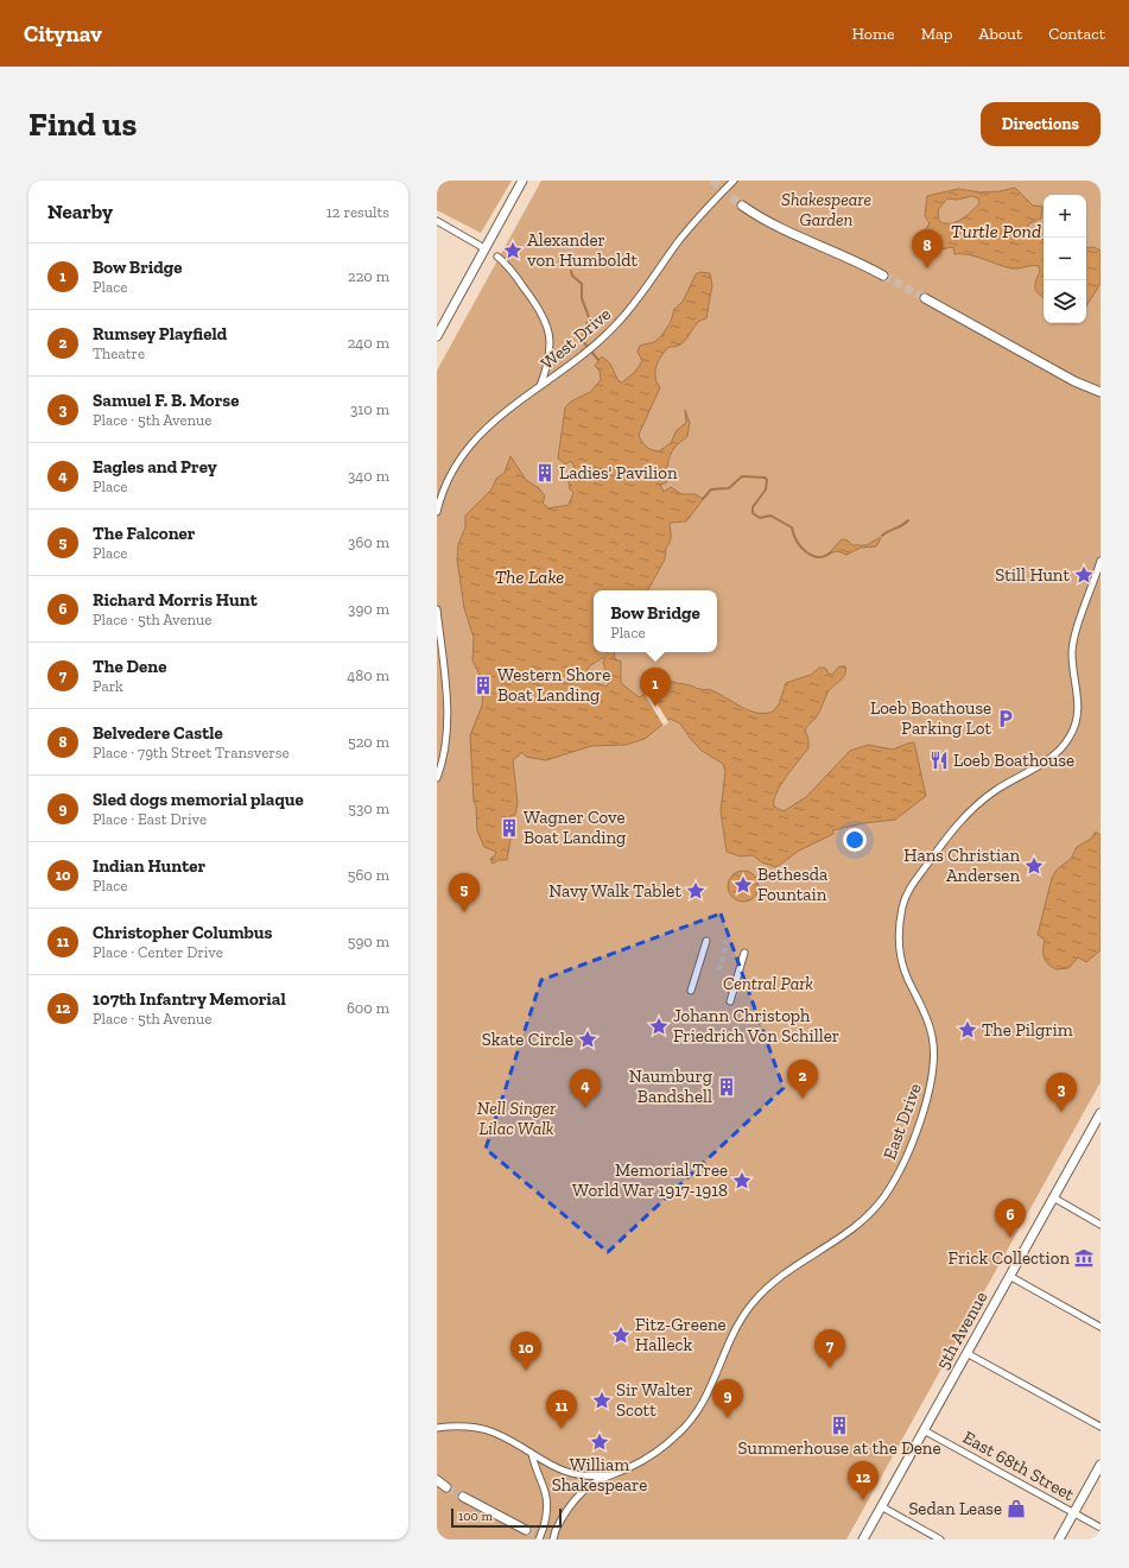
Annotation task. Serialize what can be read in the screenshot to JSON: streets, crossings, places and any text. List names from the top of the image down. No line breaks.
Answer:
{"streets":{"main road":["5th Avenue"],"street":["West Drive","East Drive","East 68th Street"]},"crossings":[["5th Avenue","East 68th Street"]],"water":["Turtle Pond","The Lake"],"parks":["Shakespeare Garden","Central Park","Nell Singer Lilac Walk"],"places":{"place":["Alexander von Humboldt","Still Hunt","Hans Christian Andersen","Bethesda Fountain","Navy Walk Tablet","Johann Christoph Friedrich Von Schiller","The Pilgrim","Skate Circle","Memorial Tree World War 1917-1918","Fitz-Greene Halleck","Sir Walter Scott","William Shakespeare"],"building":["Ladies' Pavilion","Western Shore Boat Landing","Wagner Cove Boat Landing","Naumburg Bandshell","Summerhouse at the Dene"],"parking":["Loeb Boathouse Parking Lot"],"restaurant":["Loeb Boathouse"],"museum":["Frick Collection"],"shop":["Sedan Lease"]},"scale_bar":"100 m","page":{"header":"Citynav","nav":["Home","Map","About","Contact"],"buttons":"Directions","title":"Find us","heading":["Nearby","12 results"],"map_buttons":["+","−"],"pins":["8","1","5","2","4","3","6","7","10","9","11","12"],"list":[{"mark":"1","name":"Bow Bridge","note":"Place","value":"220 m"},{"mark":"2","name":"Rumsey Playfield","note":"Theatre","value":"240 m"},{"mark":"3","name":"Samuel F. B. Morse","note":"Place · 5th Avenue","value":"310 m"},{"mark":"4","name":"Eagles and Prey","note":"Place","value":"340 m"},{"mark":"5","name":"The Falconer","note":"Place","value":"360 m"},{"mark":"6","name":"Richard Morris Hunt","note":"Place · 5th Avenue","value":"390 m"},{"mark":"7","name":"The Dene","note":"Park","value":"480 m"},{"mark":"8","name":"Belvedere Castle","note":"Place · 79th Street Transverse","value":"520 m"},{"mark":"9","name":"Sled dogs memorial plaque","note":"Place · East Drive","value":"530 m"},{"mark":"10","name":"Indian Hunter","note":"Place","value":"560 m"},{"mark":"11","name":"Christopher Columbus","note":"Place · Center Drive","value":"590 m"},{"mark":"12","name":"107th Infantry Memorial","note":"Place · 5th Avenue","value":"600 m"}],"popup":["Bow Bridge","Place"],"scale":"100 m"}}
